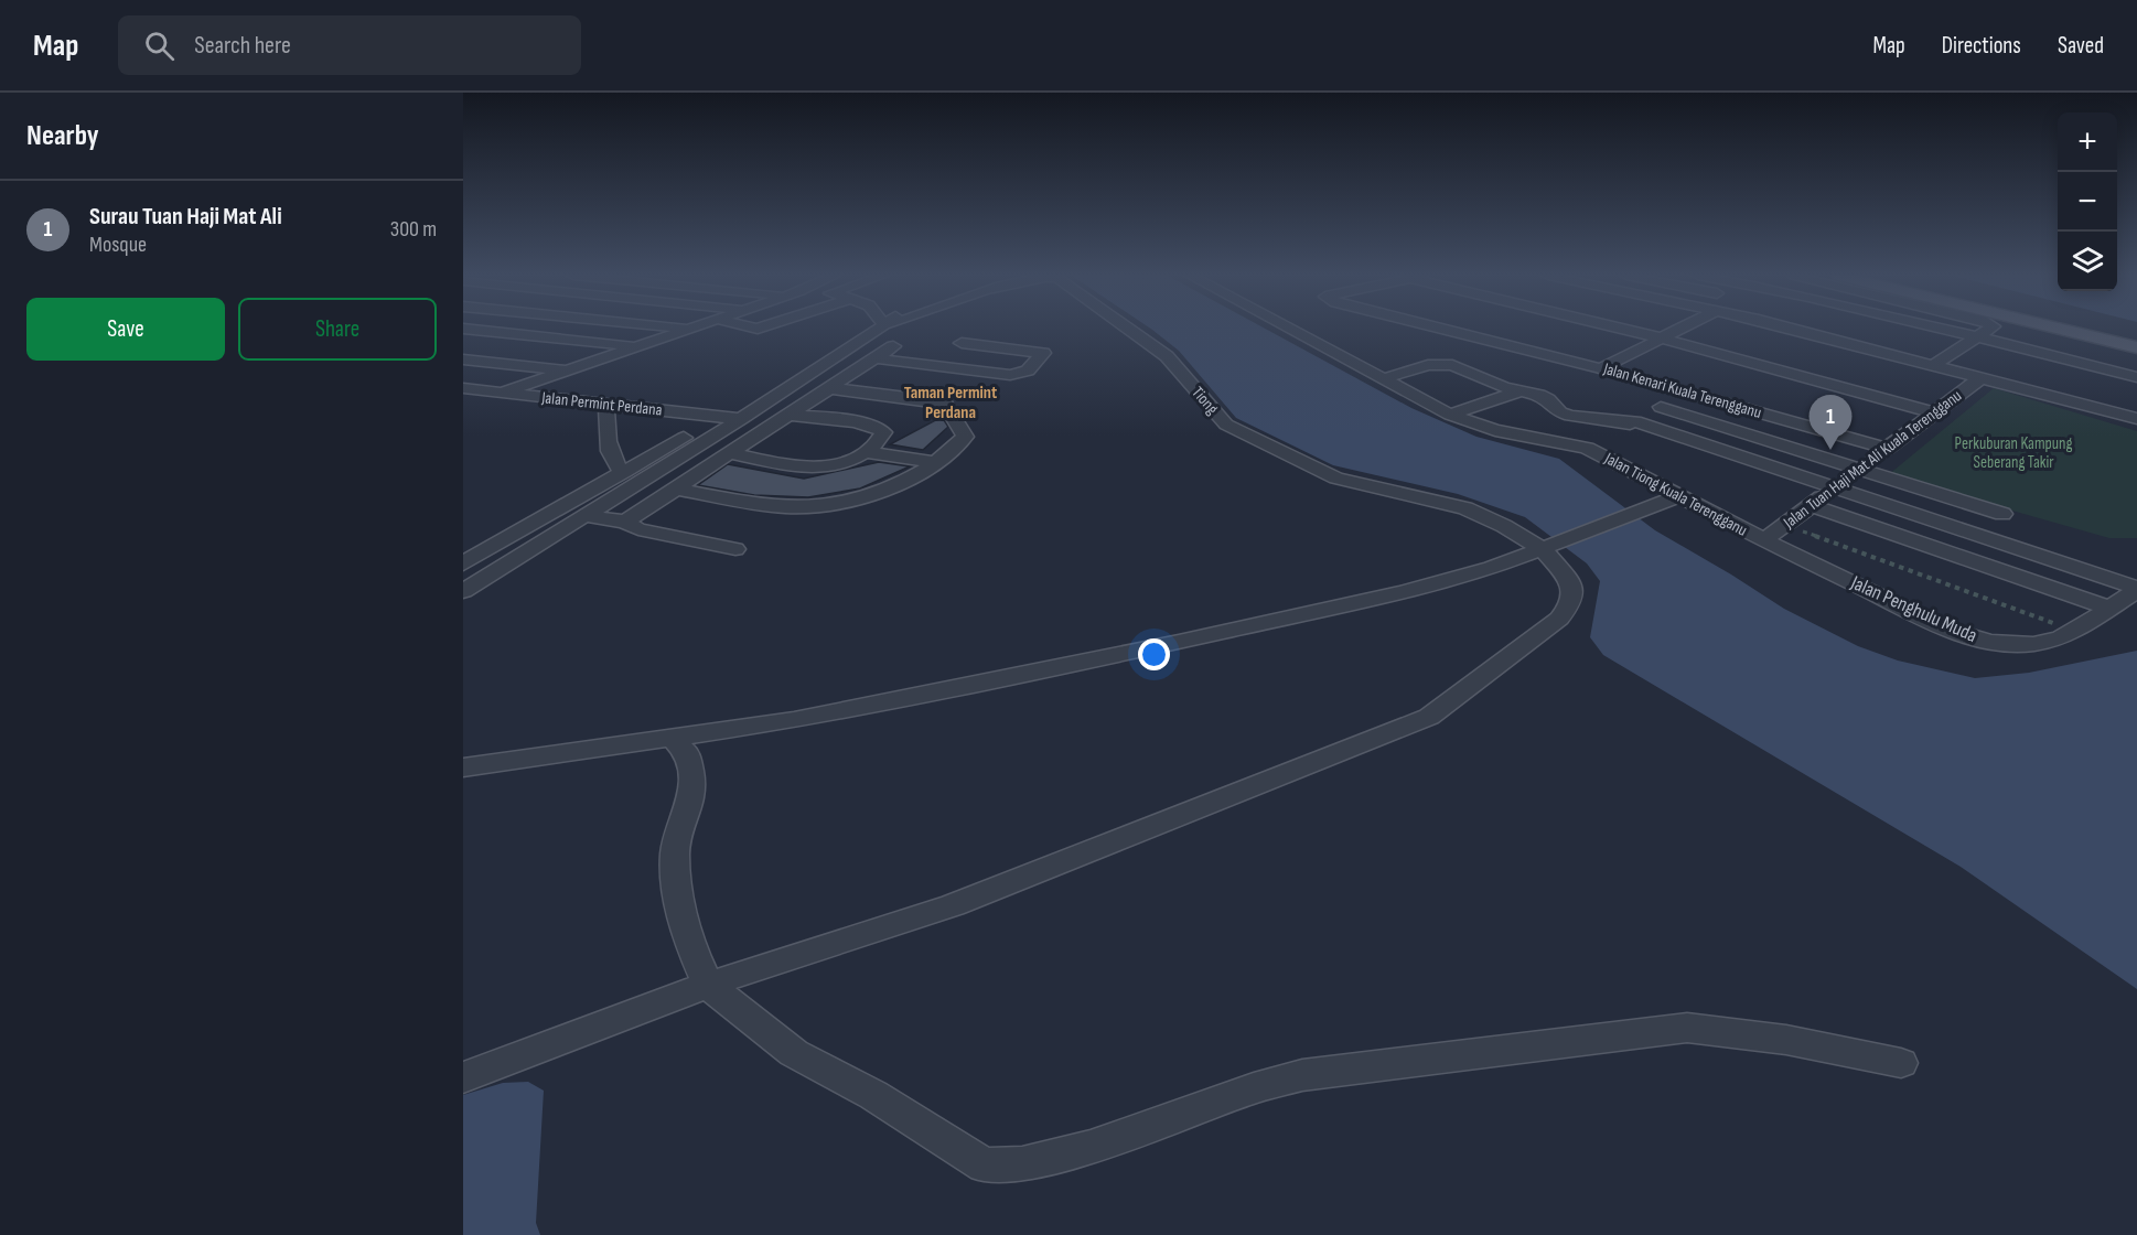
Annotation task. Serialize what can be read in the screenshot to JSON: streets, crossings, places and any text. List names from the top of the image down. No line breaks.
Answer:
{"streets":{"street":["Jalan Kenari Kuala Terengganu","Tiong","Jalan Permint Perdana","Jalan Tuan Haji Mat Ali Kuala Terengganu","Jalan Tiong Kuala Terengganu","Jalan Penghulu Muda"]},"crossings":[["Jalan Kenari Kuala Terengganu","Jalan Tuan Haji Mat Ali Kuala Terengganu"],["Jalan Kenari Kuala Terengganu","Jalan Tiong Kuala Terengganu"],["Jalan Tuan Haji Mat Ali Kuala Terengganu","Jalan Tiong Kuala Terengganu"],["Jalan Tuan Haji Mat Ali Kuala Terengganu","Jalan Penghulu Muda"],["Jalan Tiong Kuala Terengganu","Jalan Penghulu Muda"]],"districts":["Taman Permint Perdana"],"parks":["Perkuburan Kampung Seberang Takir"],"page":{"header":"Map","search":"Search here","nav":["Map","Directions","Saved"],"heading":"Nearby","map_buttons":["+","−"],"list":[{"mark":"1","name":"Surau Tuan Haji Mat Ali","note":"Mosque","value":"300 m"}],"buttons":["Save","Share"],"pins":"1"}}
